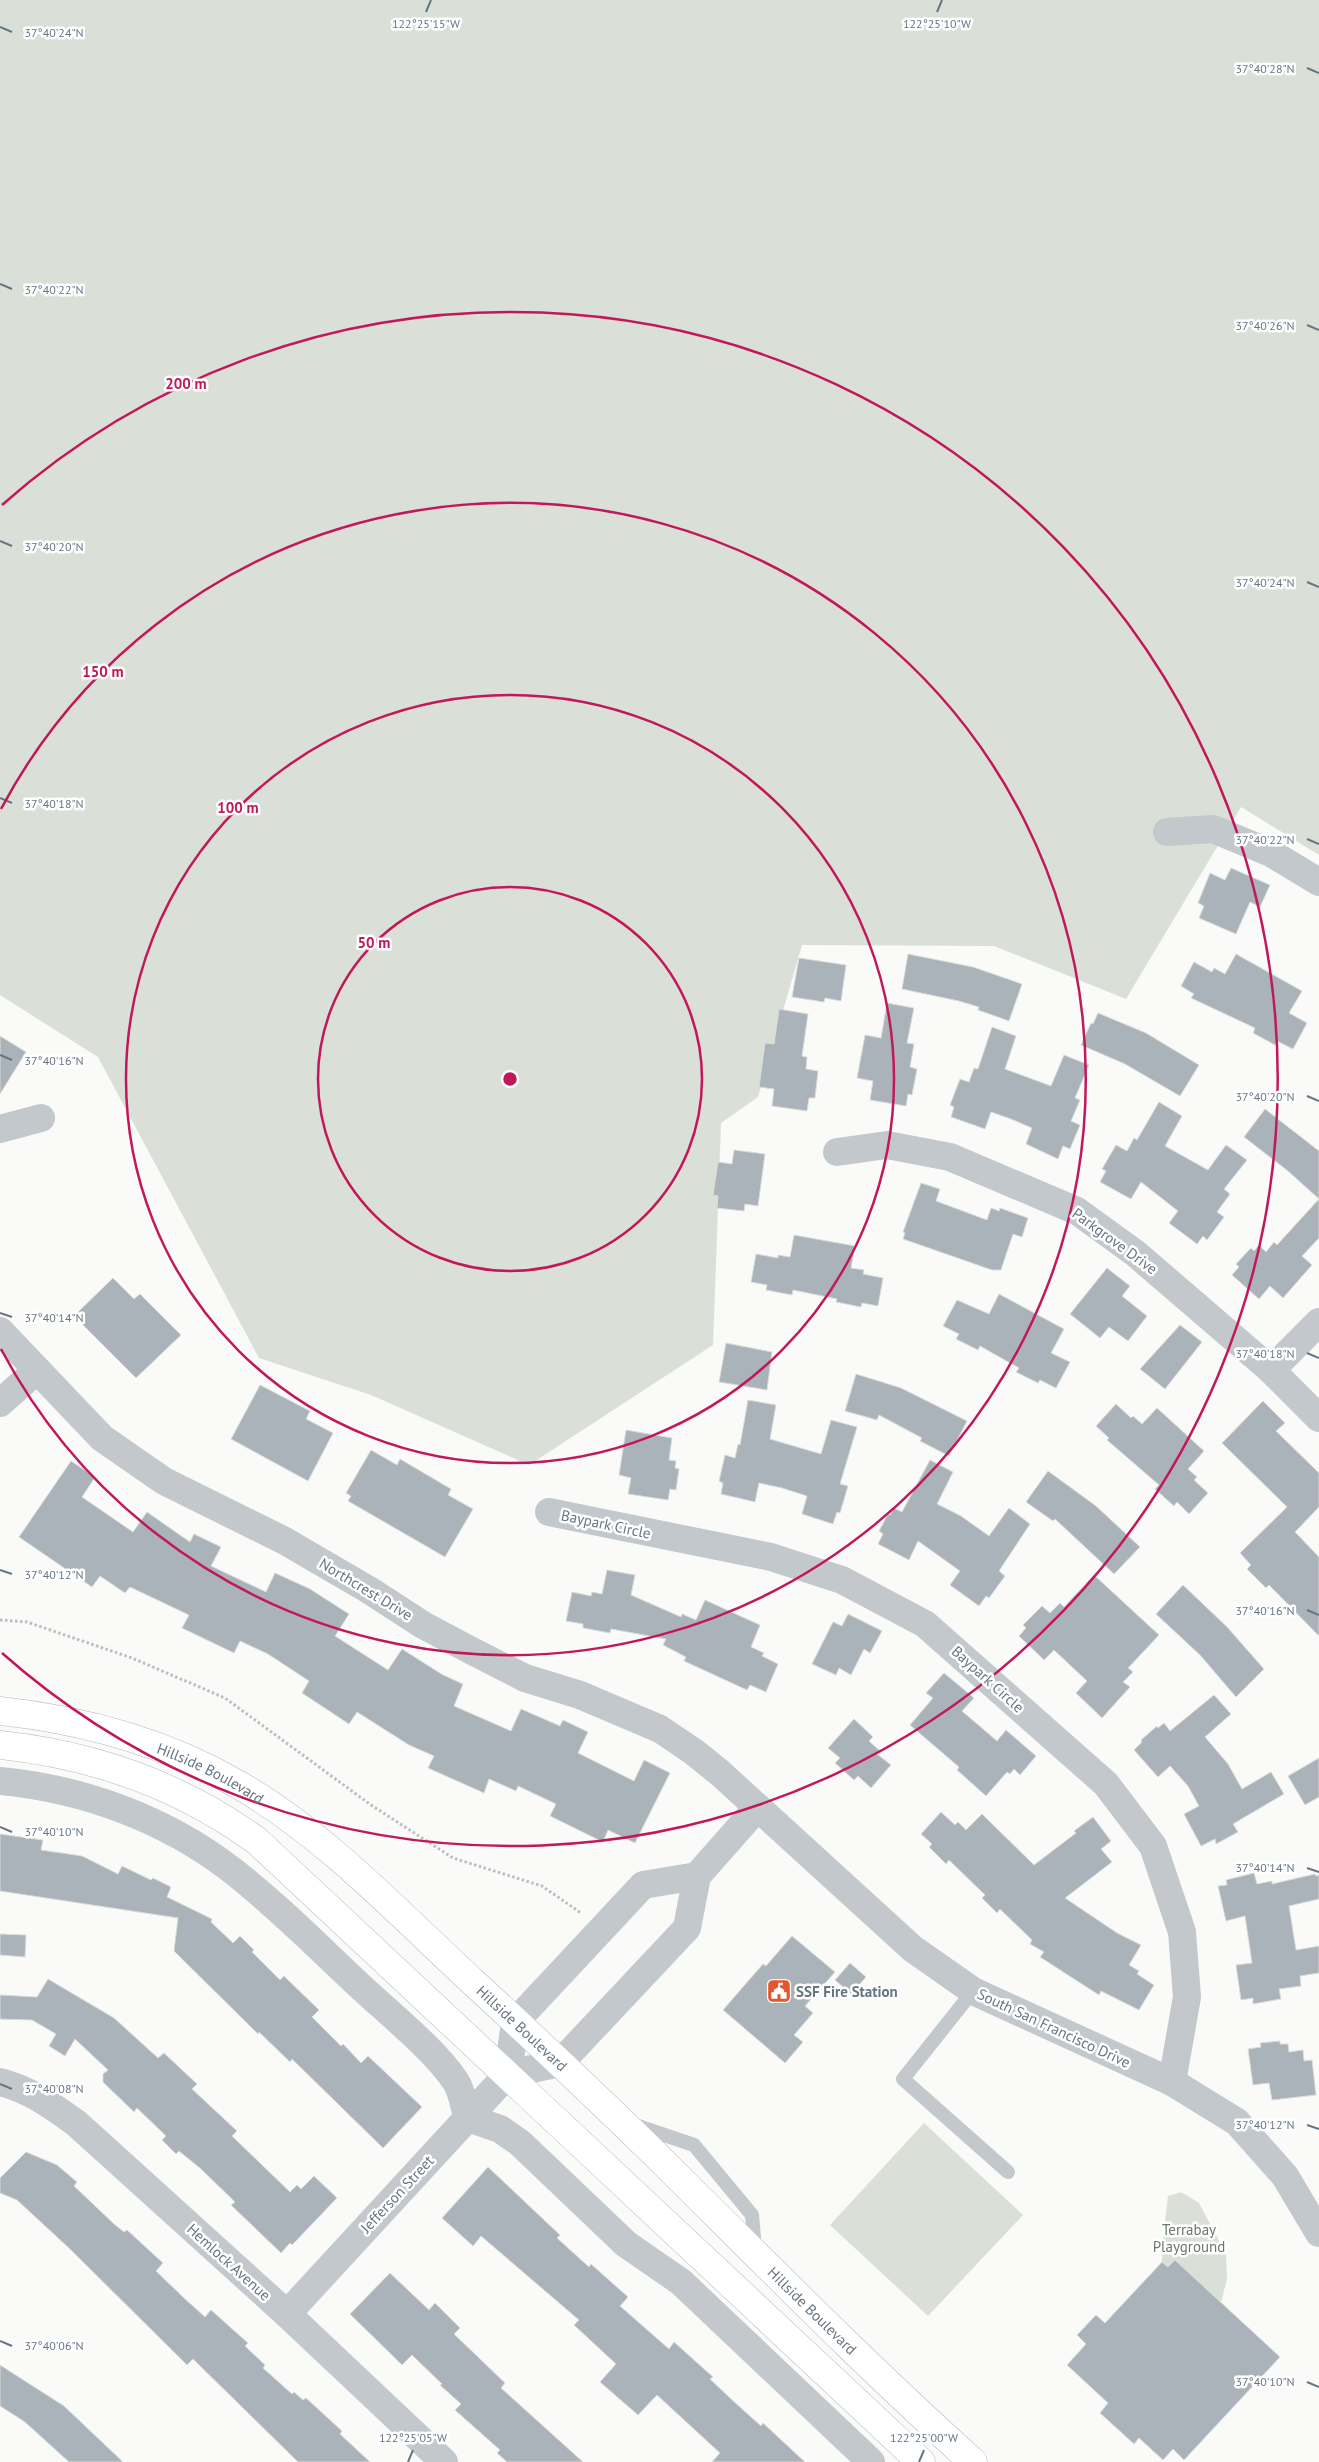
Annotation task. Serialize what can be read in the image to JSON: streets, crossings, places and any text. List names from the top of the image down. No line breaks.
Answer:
{"streets":{"main road":["Hillside Boulevard"],"street":["Parkgrove Drive","Baypark Circle","Northcrest Drive","South San Francisco Drive","Jefferson Street","Hemlock Avenue"]},"crossings":[["Baypark Circle","South San Francisco Drive"],["Northcrest Drive","South San Francisco Drive"],["Hillside Boulevard","Jefferson Street"],["Jefferson Street","Hemlock Avenue"]],"parks":["Terrabay Playground"],"places":{"public building":["SSF Fire Station"]},"coordinates":["122°25'10\"W","122°25'15\"W","37°40'24\"N","37°40'28\"N","37°40'22\"N","37°40'26\"N","37°40'20\"N","37°40'18\"N","37°40'16\"N","37°40'14\"N","37°40'12\"N","37°40'10\"N","37°40'08\"N","37°40'06\"N","122°25'05\"W","122°25'00\"W"],"rings":["200 m","150 m","100 m","50 m"]}
